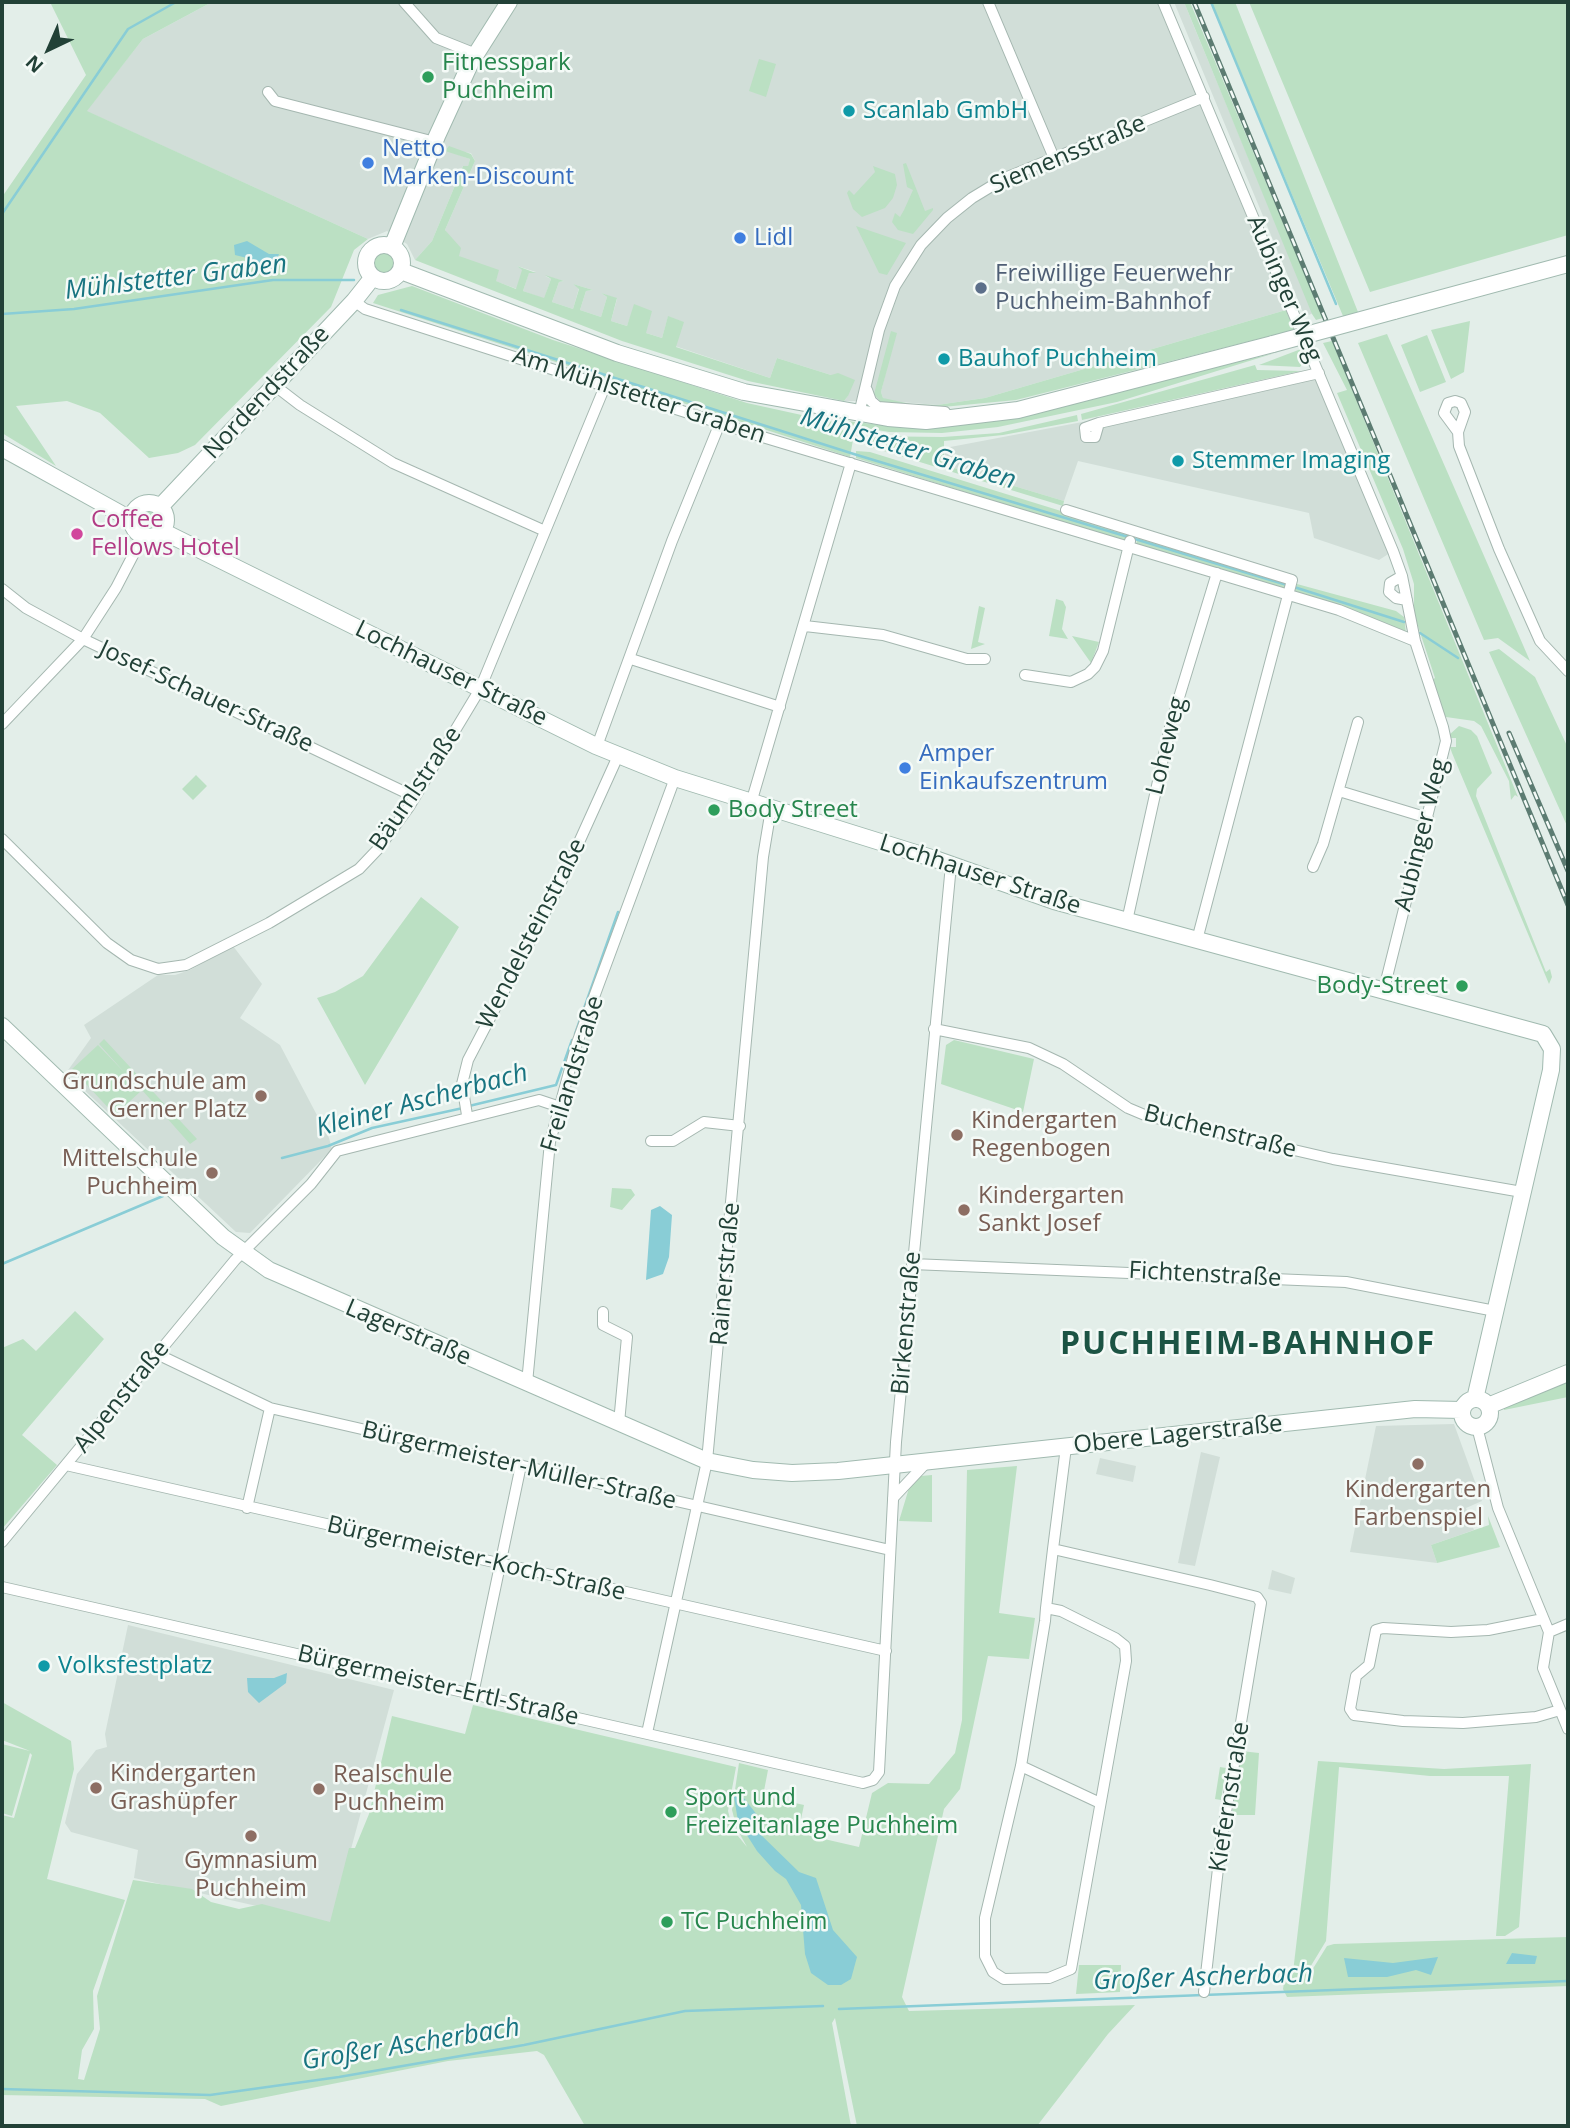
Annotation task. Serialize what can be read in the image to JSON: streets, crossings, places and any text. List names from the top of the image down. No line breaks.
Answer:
{"streets":{"street":["Siemensstraße","Aubinger Weg","Nordendstraße","Am Mühlstetter Graben","Lochhauser Straße","Josef-Schauer-Straße","Loheweg","Bäumlstraße","Wendelsteinstraße","Freilandstraße","Buchenstraße","Rainerstraße","Fichtenstraße","Birkenstraße","Lagerstraße","Alpenstraße","Obere Lagerstraße","Bürgermeister-Müller-Straße","Bürgermeister-Koch-Straße","Bürgermeister-Ertl-Straße","Kiefernstraße"]},"crossings":[["Siemensstraße","Aubinger Weg"],["Aubinger Weg","Am Mühlstetter Graben"],["Aubinger Weg","Lochhauser Straße"],["Nordendstraße","Am Mühlstetter Graben"],["Nordendstraße","Lochhauser Straße"],["Am Mühlstetter Graben","Loheweg"],["Am Mühlstetter Graben","Bäumlstraße"],["Lochhauser Straße","Loheweg"],["Lochhauser Straße","Bäumlstraße"],["Lochhauser Straße","Wendelsteinstraße"],["Lochhauser Straße","Freilandstraße"],["Lochhauser Straße","Buchenstraße"],["Lochhauser Straße","Rainerstraße"],["Lochhauser Straße","Birkenstraße"],["Josef-Schauer-Straße","Bäumlstraße"],["Wendelsteinstraße","Alpenstraße"],["Freilandstraße","Lagerstraße"],["Freilandstraße","Alpenstraße"],["Buchenstraße","Birkenstraße"],["Rainerstraße","Lagerstraße"],["Rainerstraße","Bürgermeister-Müller-Straße"],["Rainerstraße","Bürgermeister-Koch-Straße"],["Rainerstraße","Bürgermeister-Ertl-Straße"],["Fichtenstraße","Birkenstraße"],["Birkenstraße","Lagerstraße"],["Birkenstraße","Obere Lagerstraße"],["Birkenstraße","Bürgermeister-Müller-Straße"],["Birkenstraße","Bürgermeister-Koch-Straße"],["Birkenstraße","Bürgermeister-Ertl-Straße"],["Lagerstraße","Alpenstraße"],["Lagerstraße","Obere Lagerstraße"],["Alpenstraße","Bürgermeister-Müller-Straße"],["Alpenstraße","Bürgermeister-Koch-Straße"]],"districts":["PUCHHEIM-BAHNHOF"],"water":["Mühlstetter Graben","Kleiner Ascherbach","Großer Ascherbach"],"places":["Fitnesspark Puchheim","Scanlab GmbH","Netto Marken-Discount","Lidl","Freiwillige Feuerwehr Puchheim-Bahnhof","Bauhof Puchheim","Stemmer Imaging","Coffee Fellows Hotel","Amper Einkaufszentrum","Body Street","Body-Street","Grundschule am Gerner Platz","Kindergarten Regenbogen","Mittelschule Puchheim","Kindergarten Sankt Josef","Kindergarten Farbenspiel","Volksfestplatz","Kindergarten Grashüpfer","Realschule Puchheim","Sport und Freizeitanlage Puchheim","Gymnasium Puchheim","TC Puchheim"],"north":"bottom left"}
